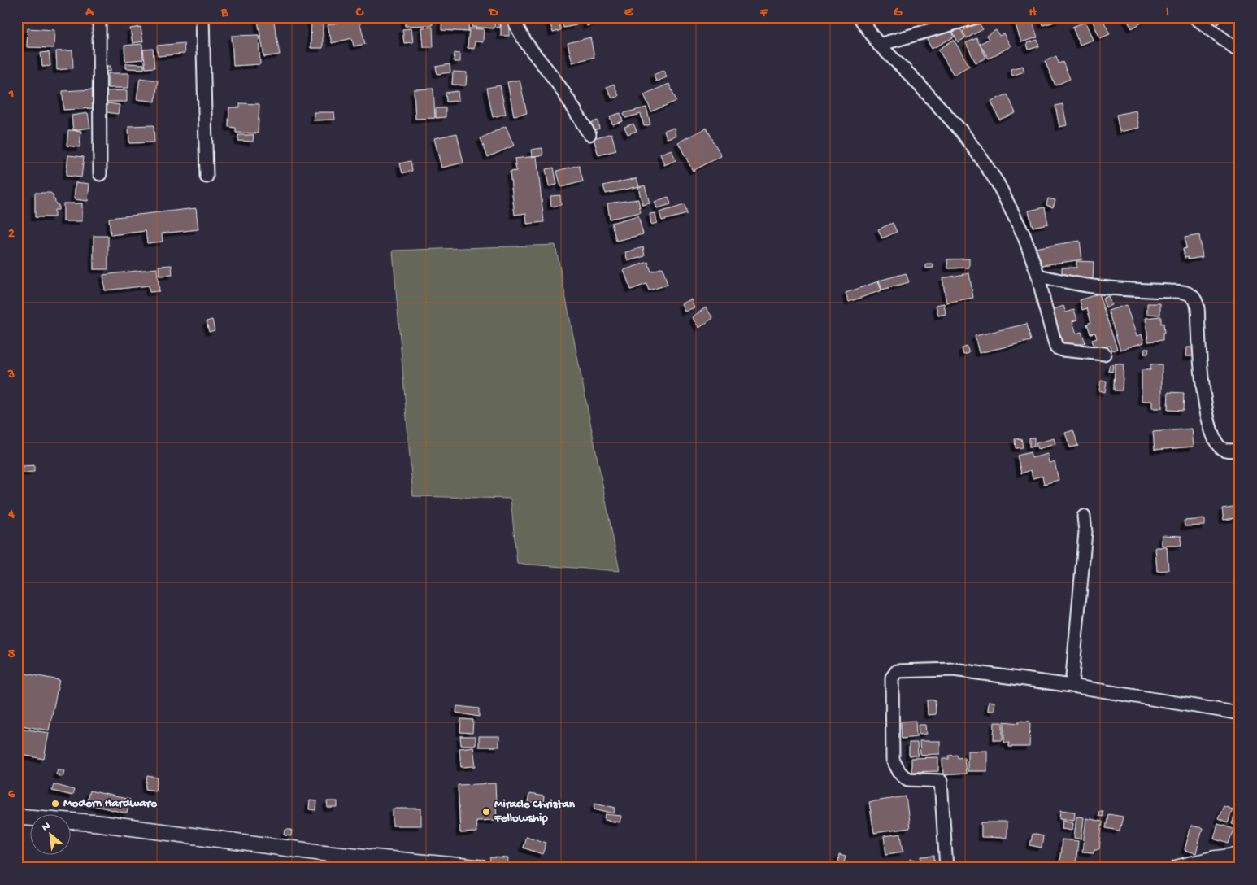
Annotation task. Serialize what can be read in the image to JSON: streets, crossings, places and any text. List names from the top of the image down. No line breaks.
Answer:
{"places":["Modern Hardware","Miracle Christan Fellowship"],"north":"top left","grid":{"columns":["A","B","C","D","E","F","G","H","I"],"rows":["1","2","3","4","5","6"]}}
